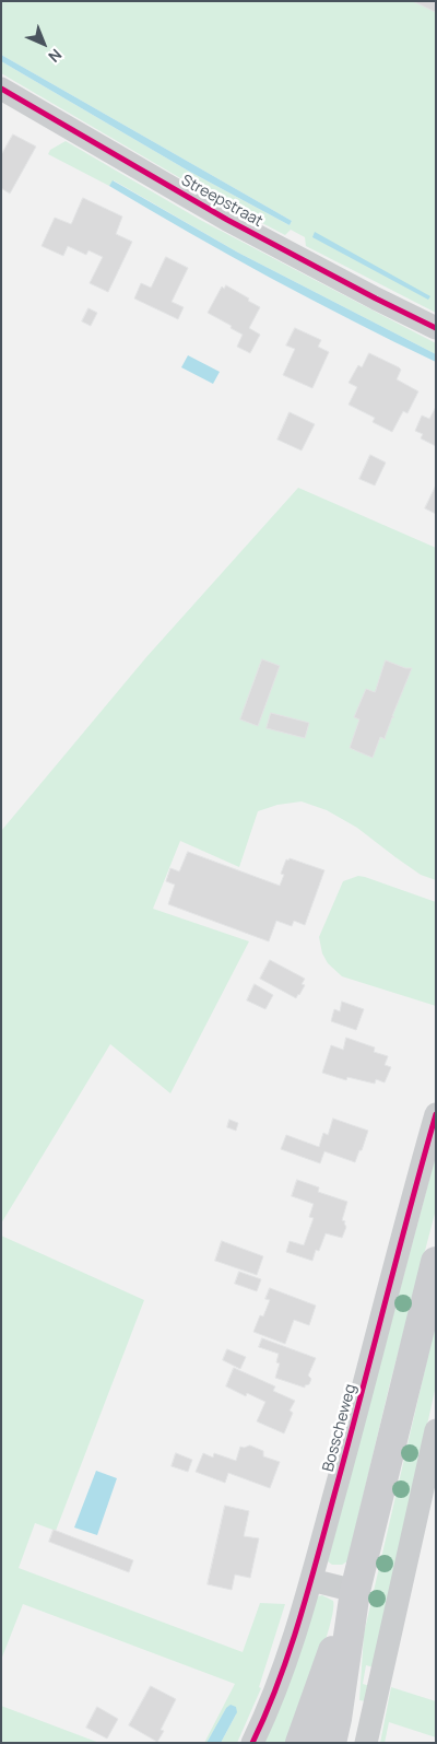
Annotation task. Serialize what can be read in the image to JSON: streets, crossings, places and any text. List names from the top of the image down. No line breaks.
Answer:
{"streets":{"street":["Streepstraat","Bosscheweg"]},"north":"bottom right"}
